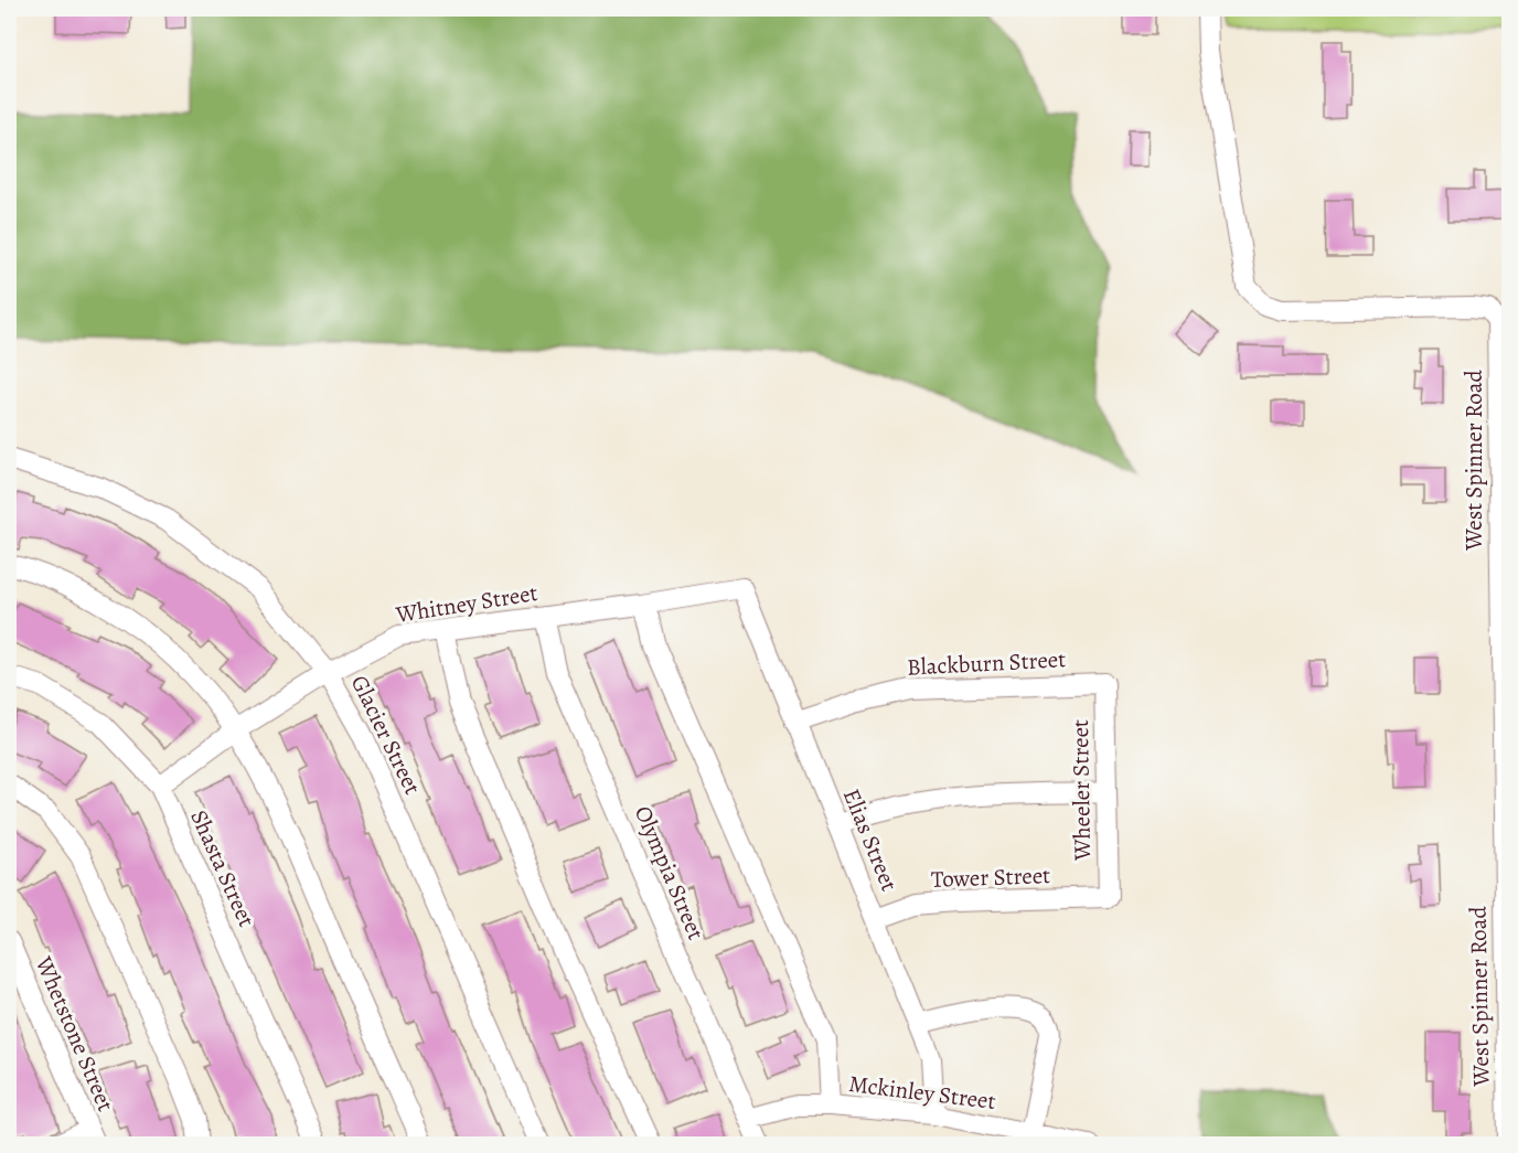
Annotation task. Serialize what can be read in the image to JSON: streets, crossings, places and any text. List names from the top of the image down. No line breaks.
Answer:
{"streets":{"street":["West Spinner Road","Whitney Street","Blackburn Street","Glacier Street","Wheeler Street","Elias Street","Shasta Street","Olympia Street","Tower Street","Whetstone Street","Mckinley Street"]},"crossings":[["Whitney Street","Glacier Street"],["Whitney Street","Elias Street"],["Whitney Street","Shasta Street"],["Whitney Street","Olympia Street"],["Blackburn Street","Wheeler Street"],["Blackburn Street","Elias Street"],["Wheeler Street","Tower Street"],["Elias Street","Tower Street"],["Elias Street","Mckinley Street"],["Olympia Street","Mckinley Street"]]}
